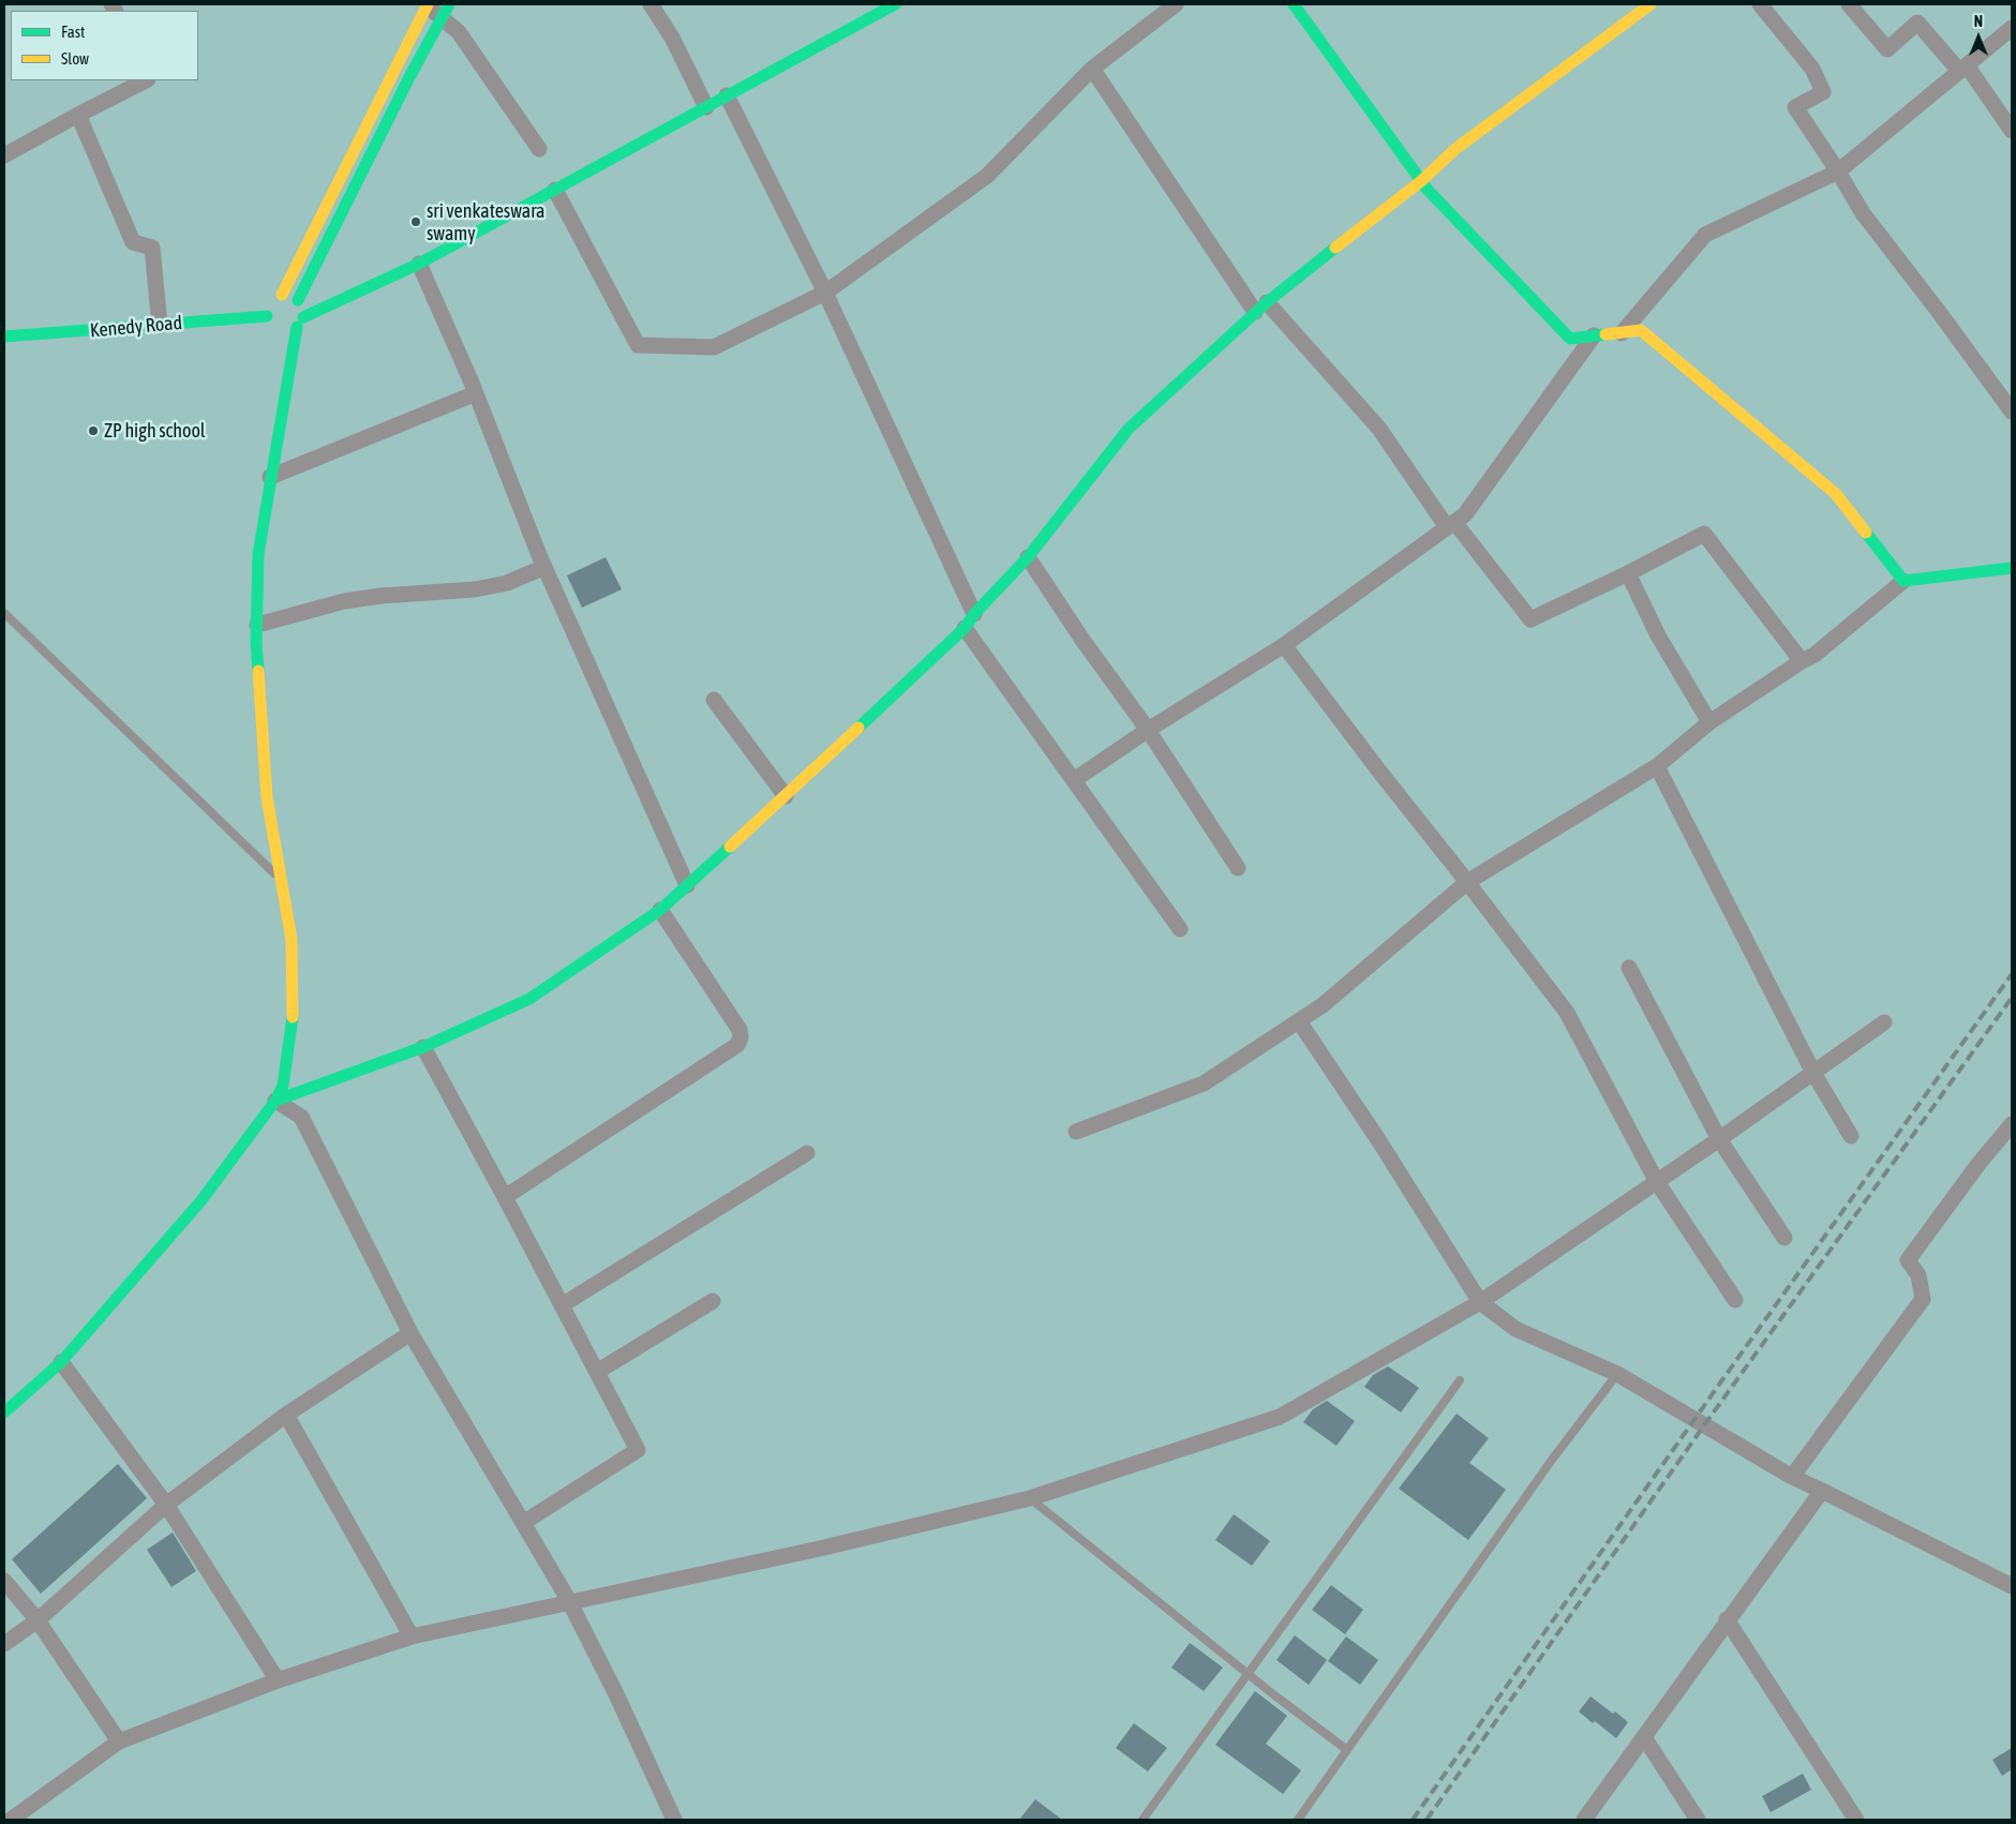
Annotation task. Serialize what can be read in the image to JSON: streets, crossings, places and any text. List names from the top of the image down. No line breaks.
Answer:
{"streets":{"main road":["Kenedy Road"]},"places":["sri venkateswara swamy","ZP high school"],"legend":["Fast","Slow"],"north":"top"}
